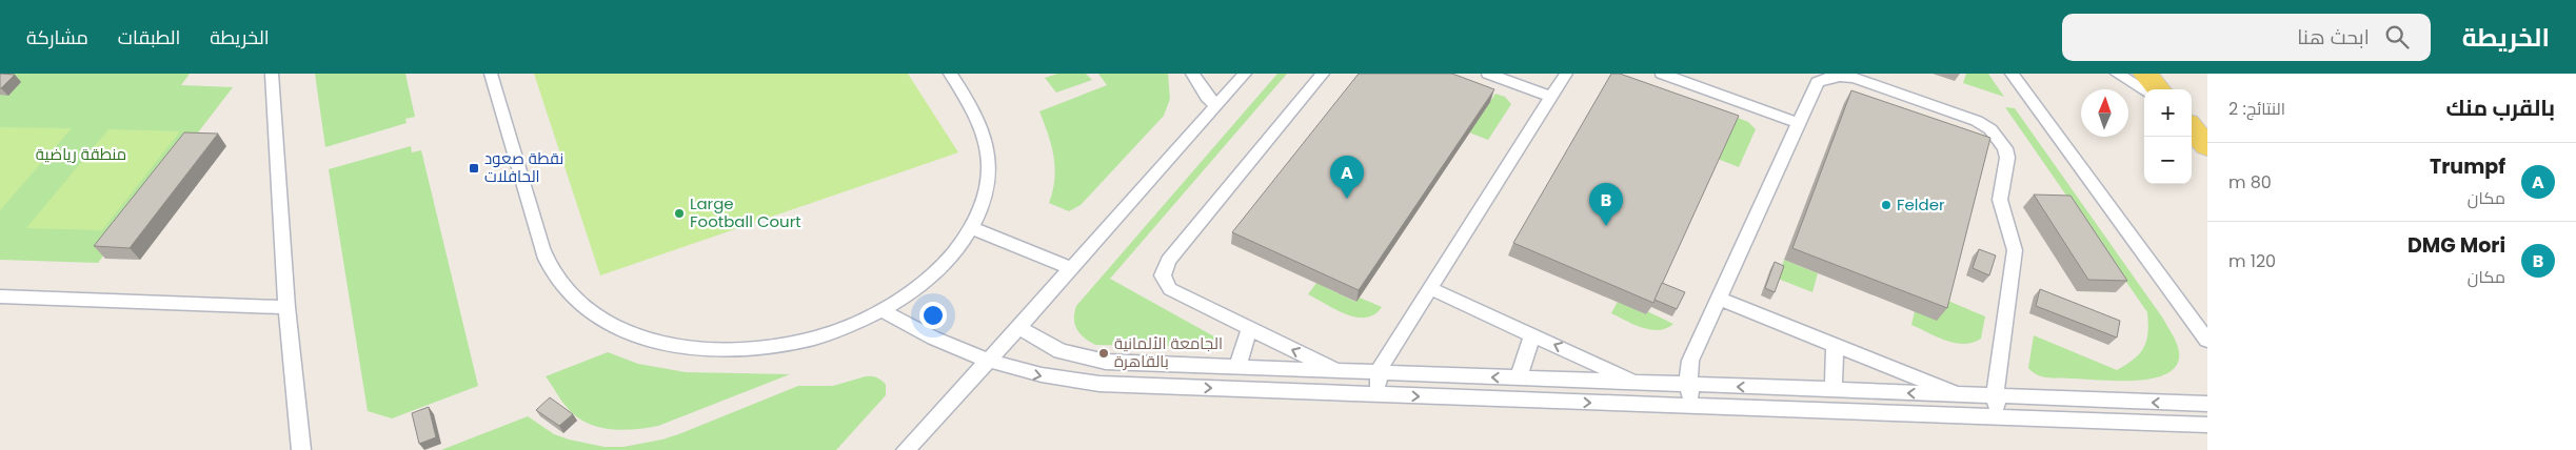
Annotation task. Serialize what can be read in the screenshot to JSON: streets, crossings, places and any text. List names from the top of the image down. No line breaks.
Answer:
{"parks":["منطقة رياضية"],"places":{"transit":["نقطة صعود الحافلات"],"other":["Felder","Large Football Court","الجامعة الألمانية بالقاهرة"]},"north":"top","page":{"header":"الخريطة","search":"ابحث هنا","nav":["الخريطة","الطبقات","مشاركة"],"heading":["بالقرب منك","النتائج: 2"],"map_buttons":["+","−"],"list":[{"mark":"A","name":"Trumpf","note":"مكان","value":"80 m"},{"mark":"B","name":"DMG Mori","note":"مكان","value":"120 m"}],"pins":["A","B"]}}
